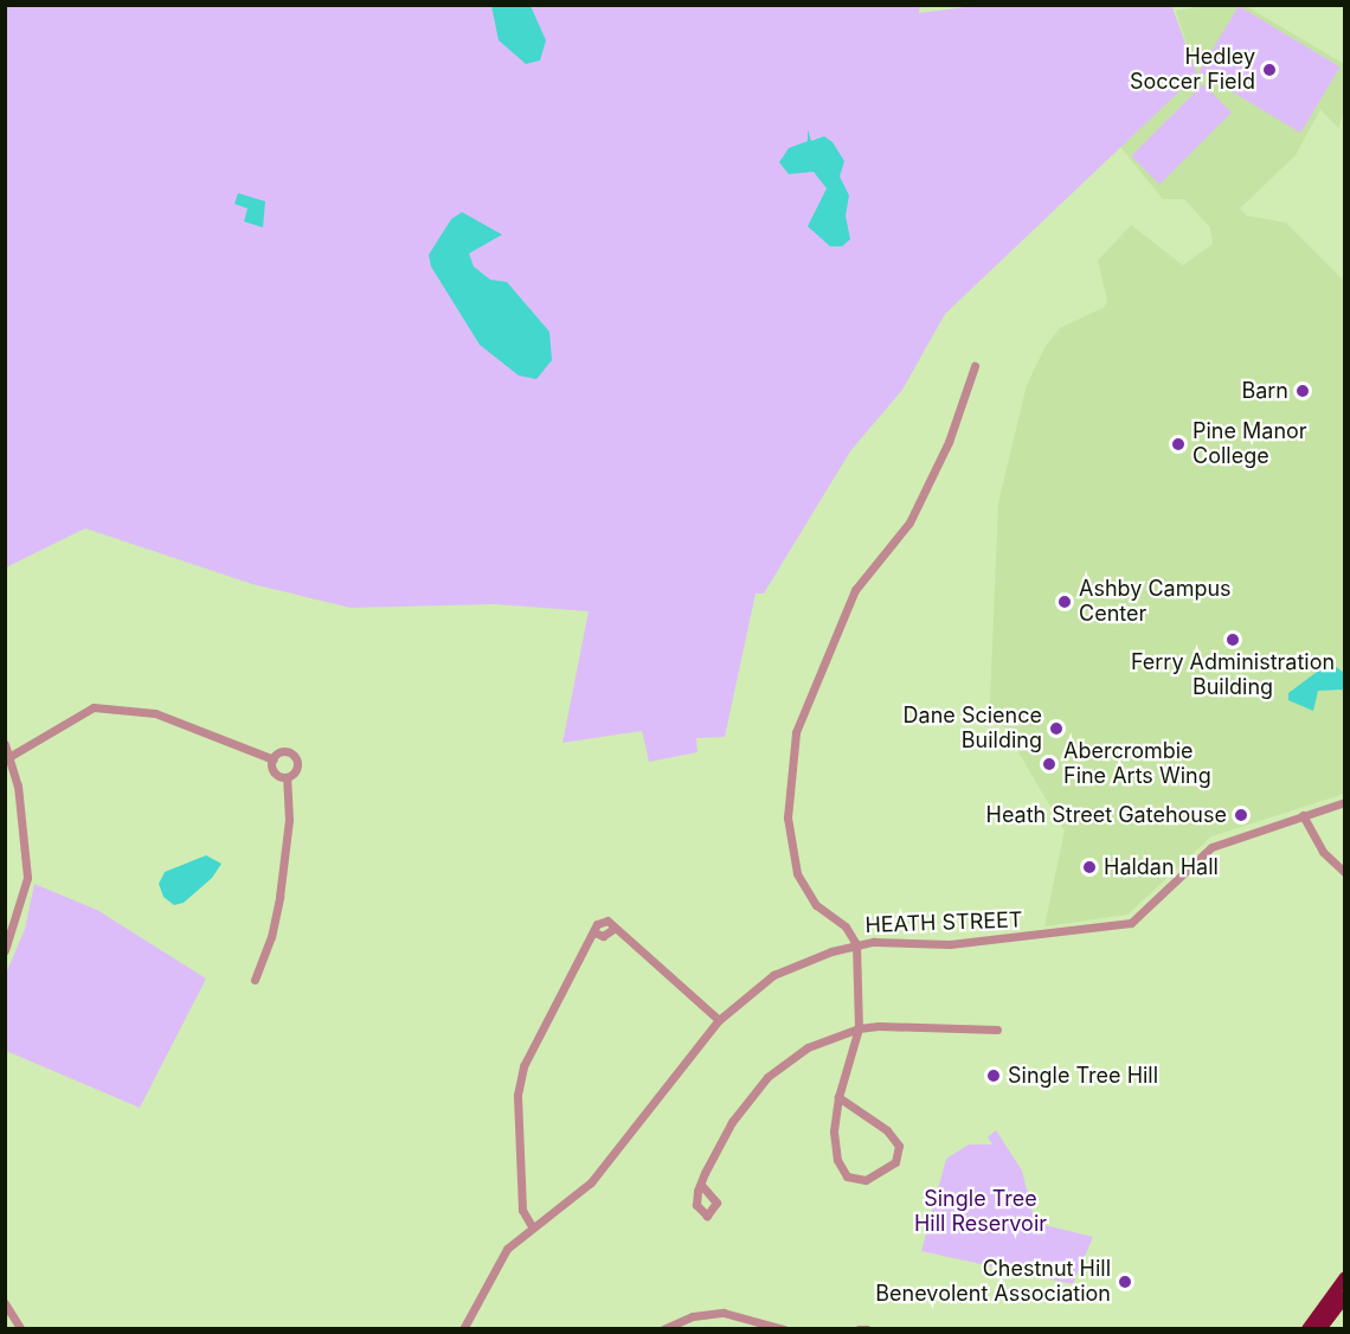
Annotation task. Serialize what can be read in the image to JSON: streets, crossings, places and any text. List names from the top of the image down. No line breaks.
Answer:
{"streets":{"street":["HEATH STREET"]},"parks":["Single Tree Hill Reservoir"],"places":["Hedley Soccer Field","Barn","Pine Manor College","Ashby Campus Center","Ferry Administration Building","Dane Science Building","Abercrombie Fine Arts Wing","Heath Street Gatehouse","Haldan Hall","Single Tree Hill","Chestnut Hill Benevolent Association"]}
